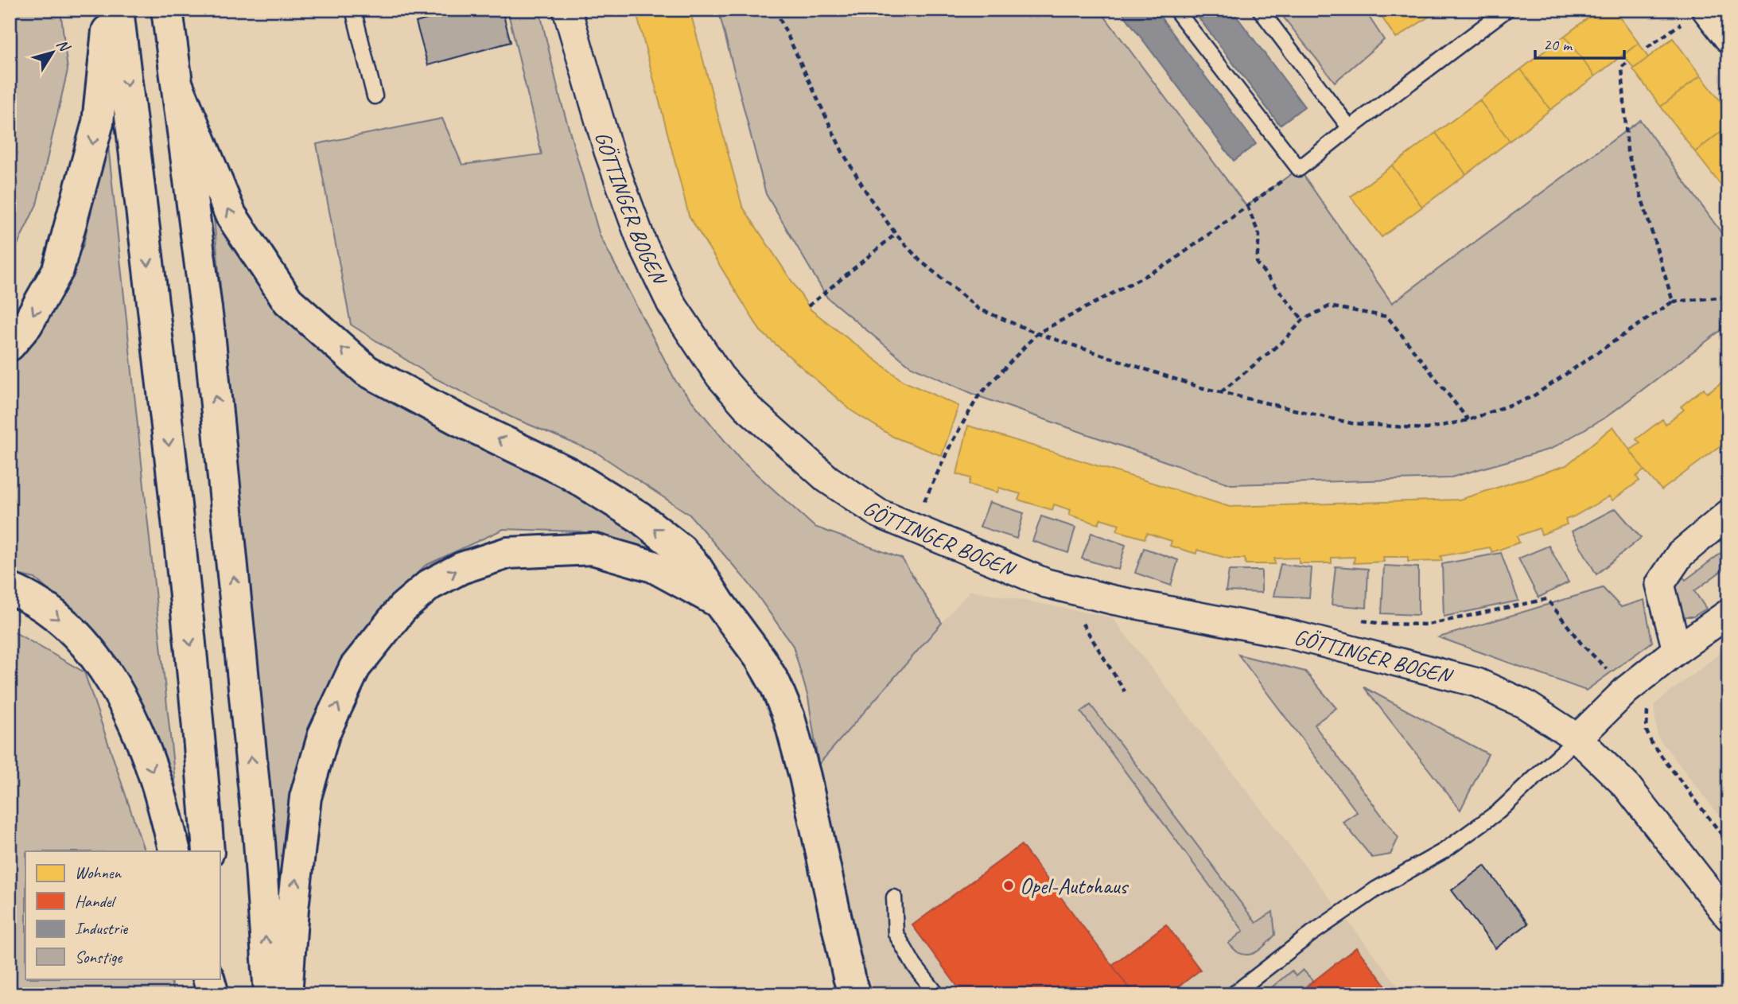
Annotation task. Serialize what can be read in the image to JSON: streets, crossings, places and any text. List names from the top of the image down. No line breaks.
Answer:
{"streets":{"street":["GÖTTINGER BOGEN"]},"places":["Opel-Autohaus"],"legend":["Wohnen","Handel","Industrie","Sonstige"],"scale_bar":"20 m","north":"top right"}
